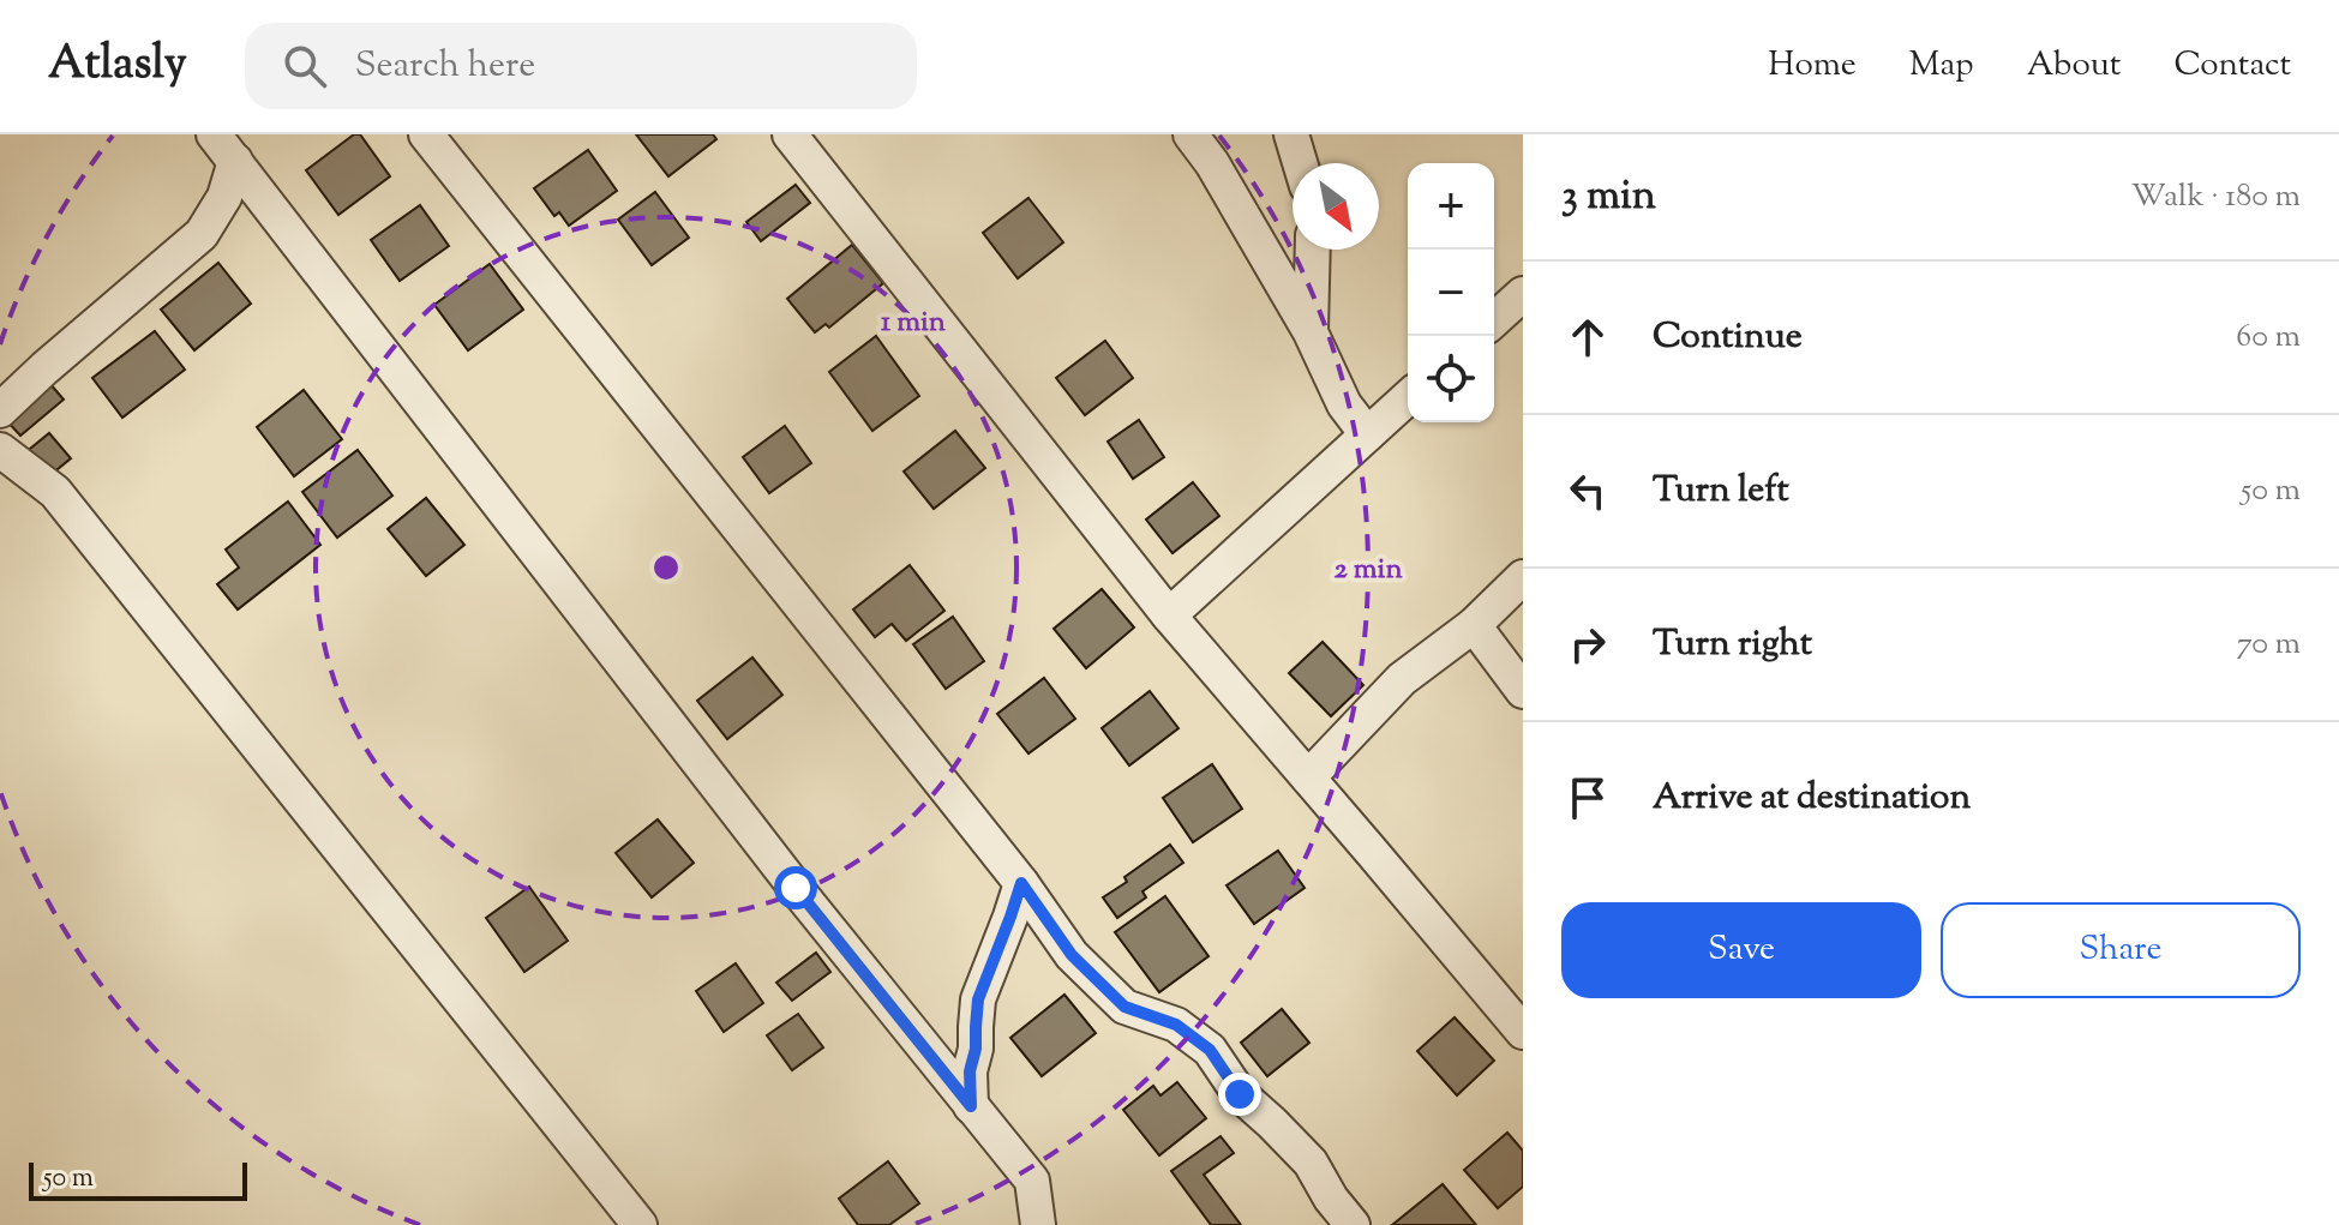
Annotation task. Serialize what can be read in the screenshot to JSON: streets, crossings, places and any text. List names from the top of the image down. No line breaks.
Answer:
{"scale_bar":"50 m","north":"bottom right","page":{"header":"Atlasly","search":"Search here","nav":["Home","Map","About","Contact"],"heading":["3 min","Walk · 180 m"],"map_buttons":["+","−"],"list":[["Continue","60 m"],["Turn left","50 m"],["Turn right","70 m"],"Arrive at destination"],"buttons":["Save","Share"],"scale":"50 m"},"rings":["1 min","2 min"]}
